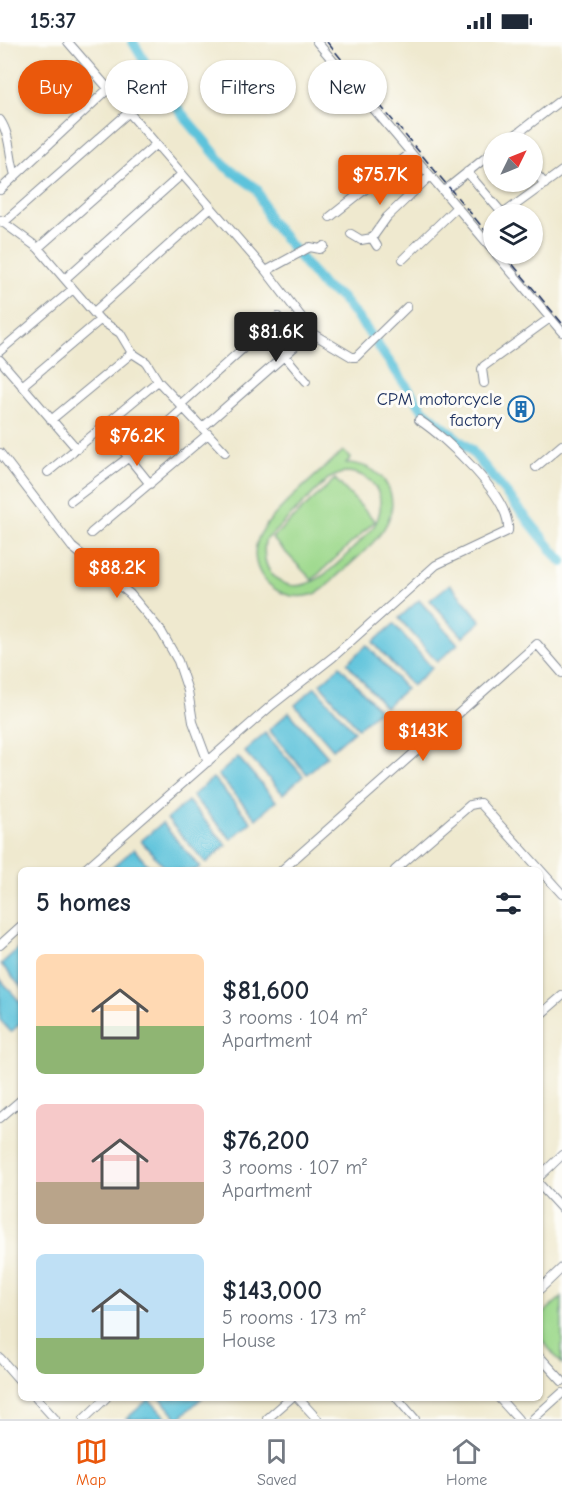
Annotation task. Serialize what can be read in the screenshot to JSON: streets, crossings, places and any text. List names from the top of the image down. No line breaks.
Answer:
{"places":{"building":["CPM motorcycle factory"]},"north":"top right","page":{"status":"15:37","chip":["Buy","Rent","Filters","New"],"price":["$75.7K","$81.6K","$76.2K","$88.2K","$143K"],"heading":"5 homes","list":[{"name":"$81,600","note":"3 rooms · 104 m² · Apartment"},{"name":"$76,200","note":"3 rooms · 107 m² · Apartment"},{"name":"$143,000","note":"5 rooms · 173 m² · House"}],"tabs":["Map","Saved","Home"]}}
